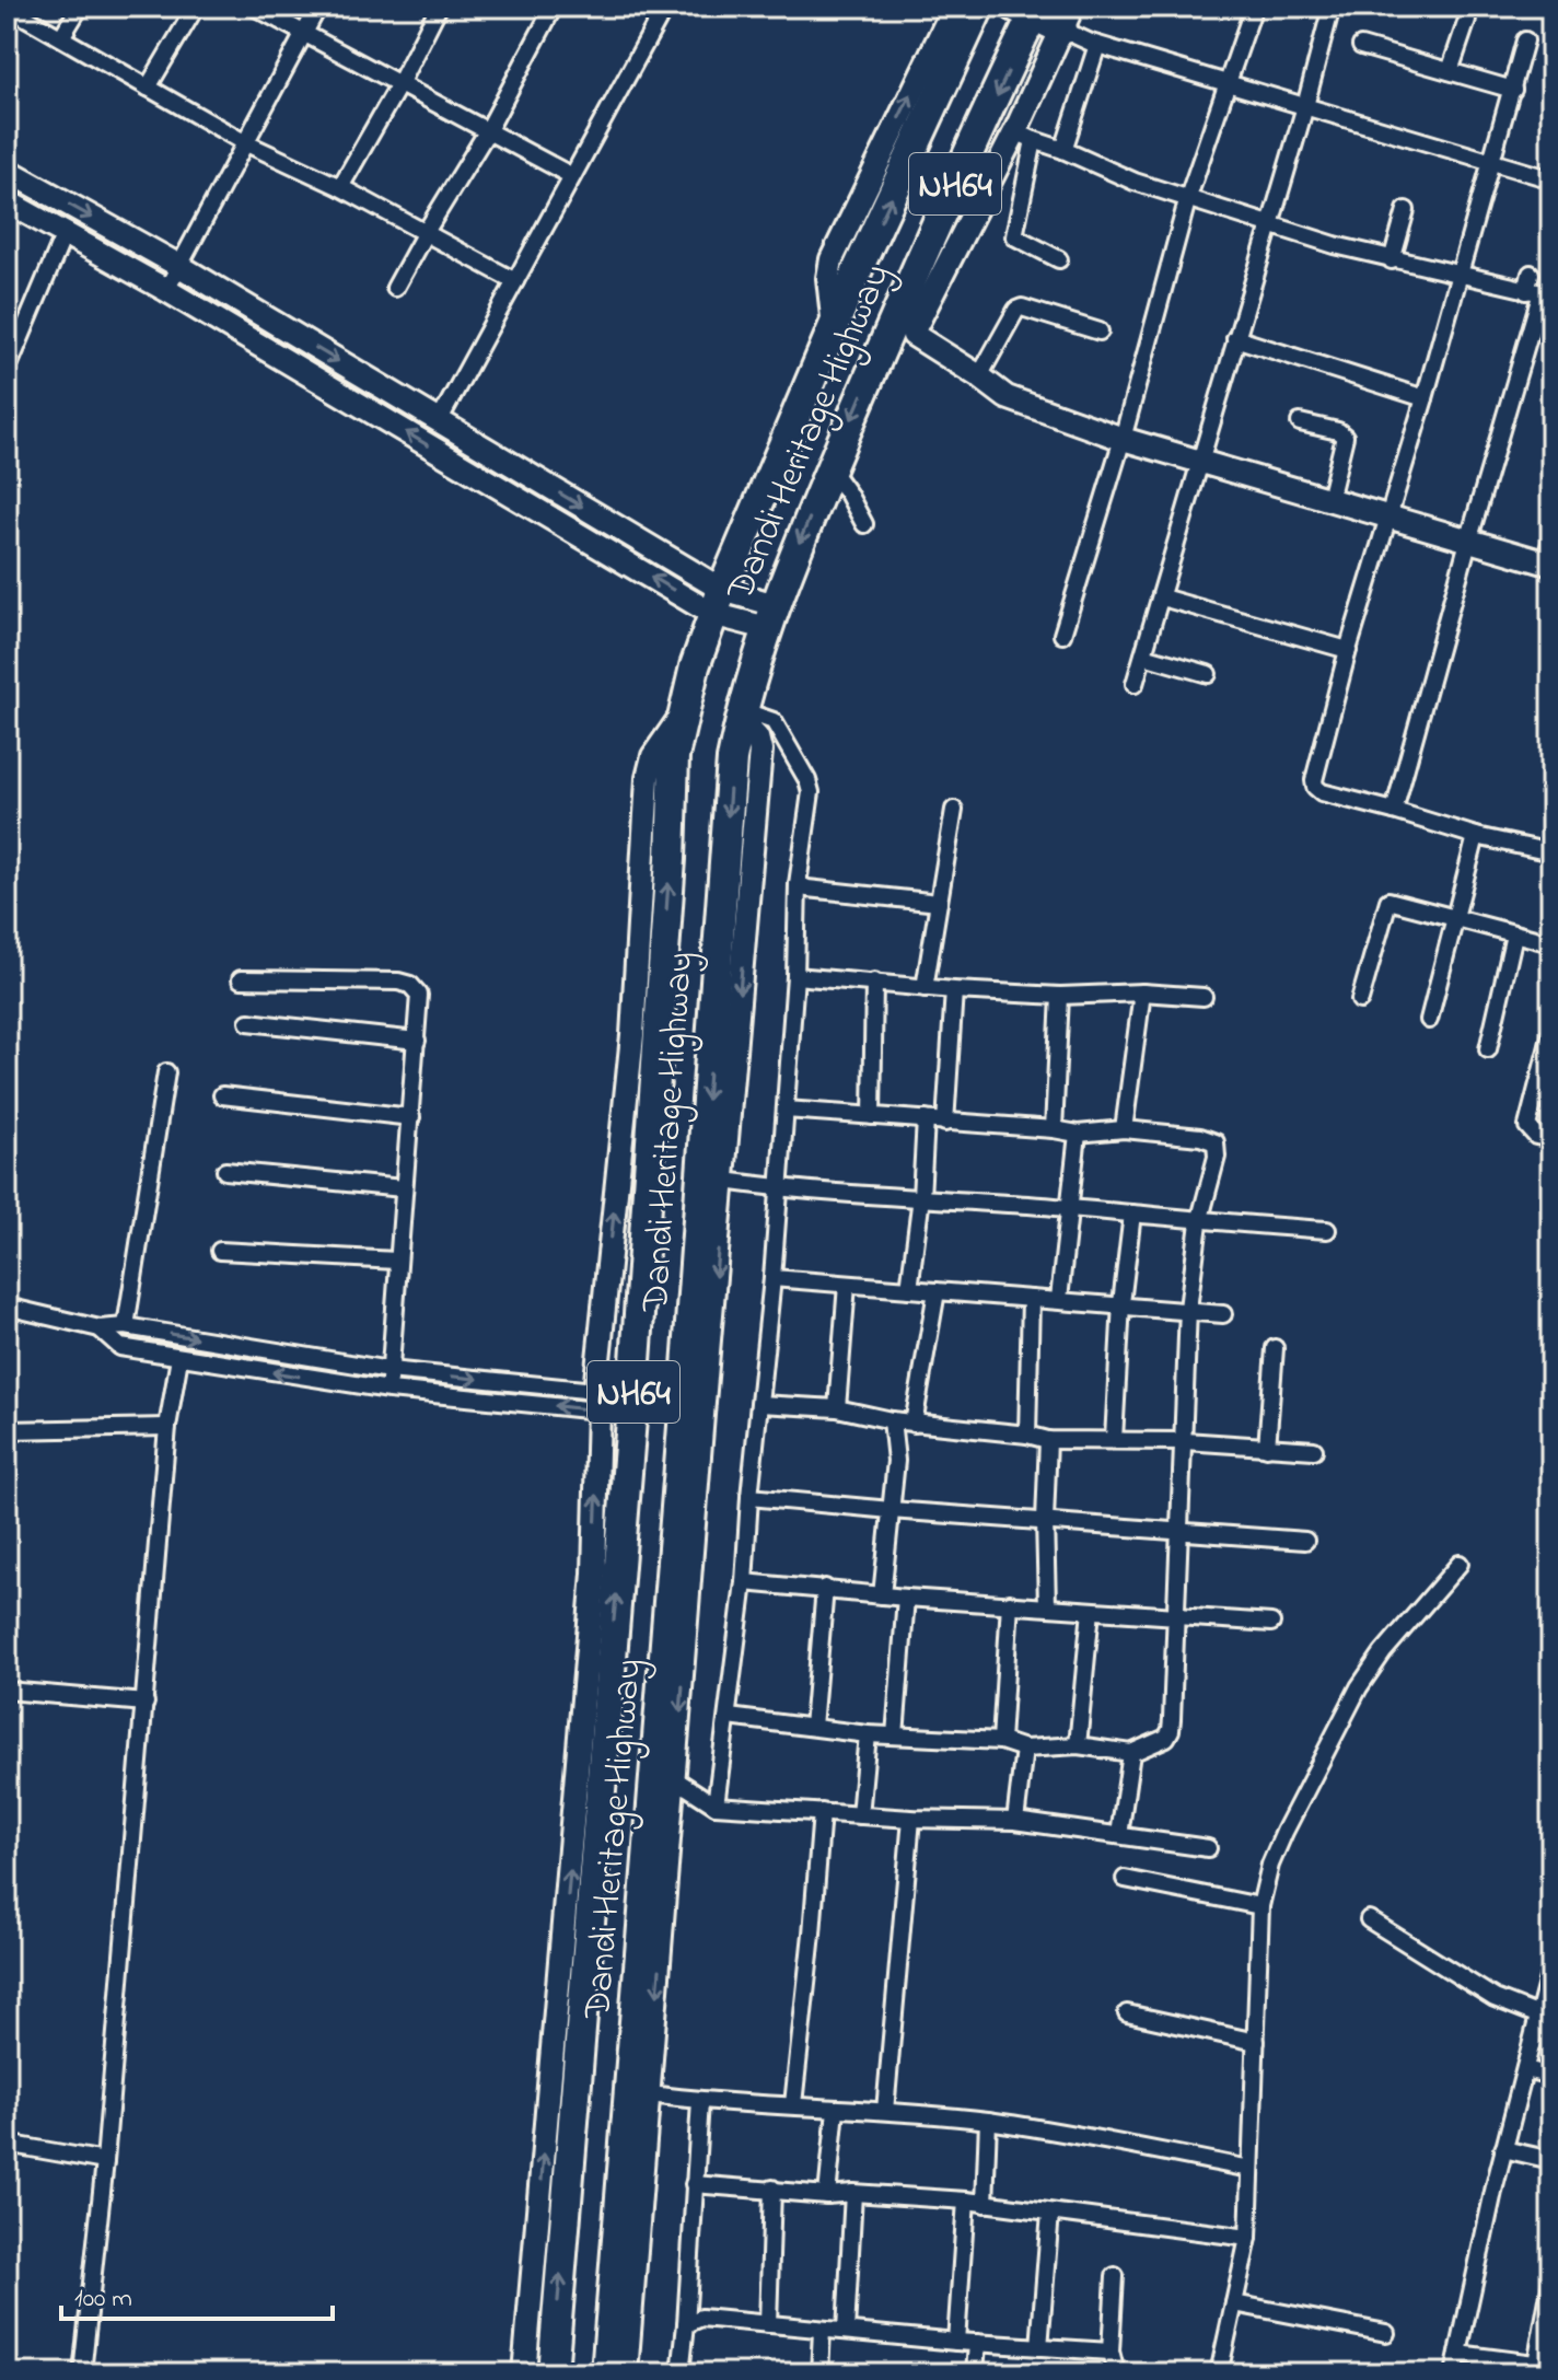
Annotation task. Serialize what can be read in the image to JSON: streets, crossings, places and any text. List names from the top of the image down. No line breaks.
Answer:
{"streets":{"highway":["NH64","Dandi Heritage Highway"]},"scale_bar":"100 m"}
